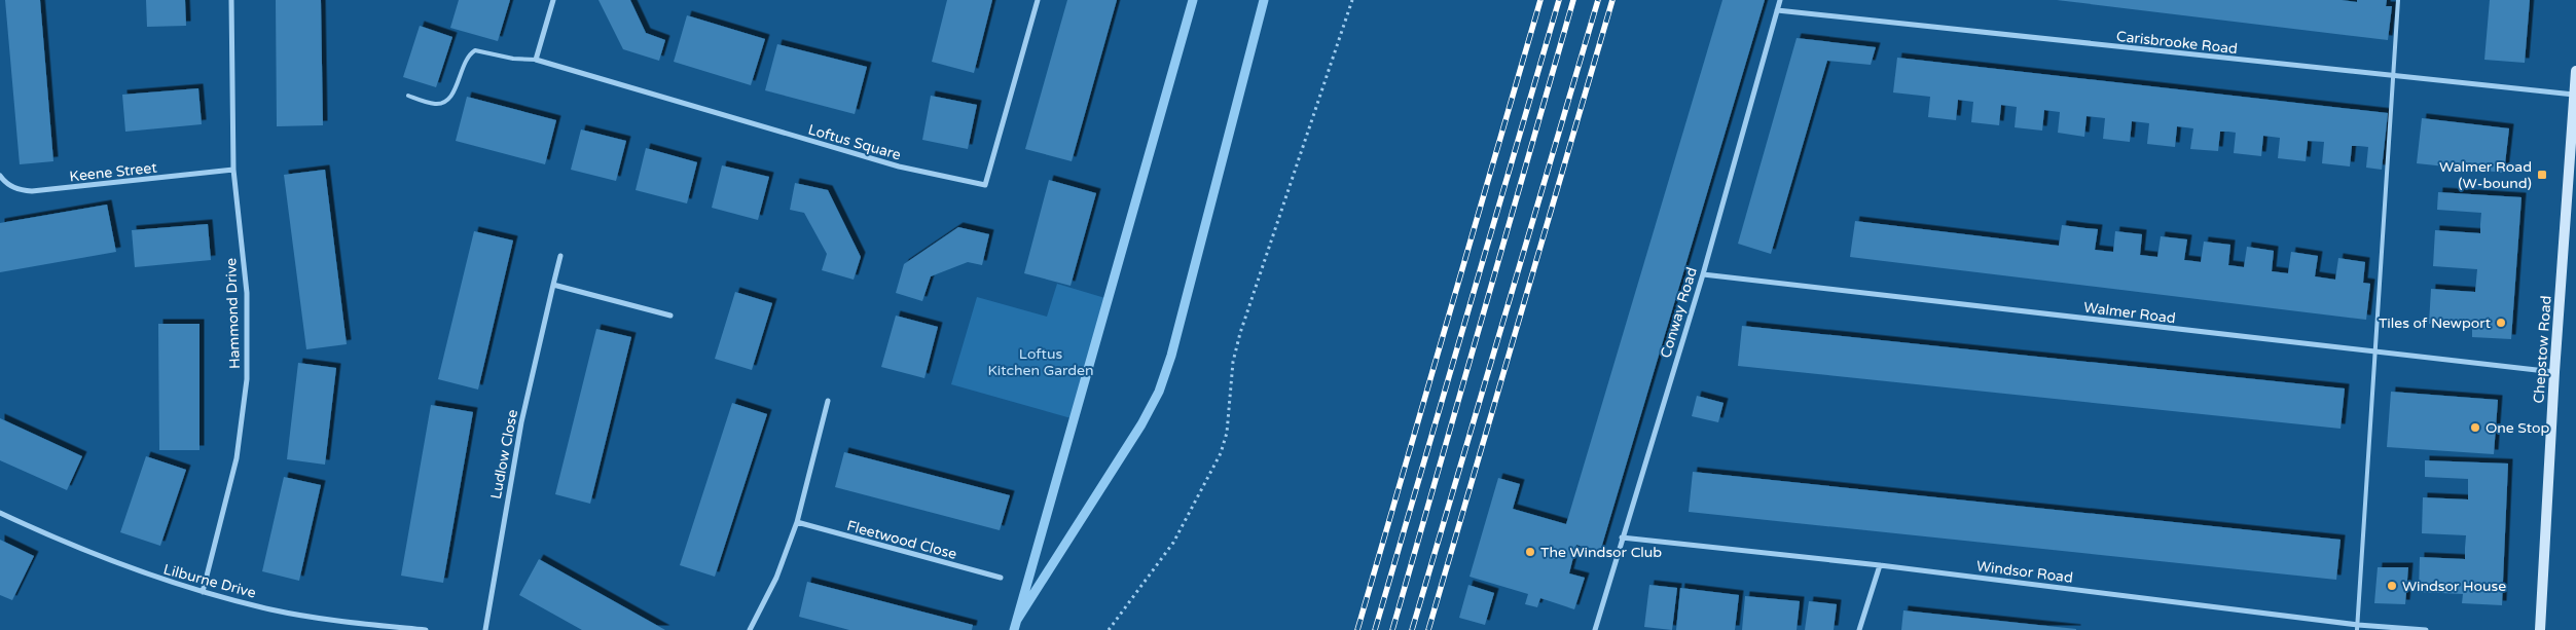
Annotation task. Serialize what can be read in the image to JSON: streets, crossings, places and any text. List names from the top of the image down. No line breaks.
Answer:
{"streets":{"main road":["Chepstow Road"],"street":["Carisbrooke Road","Loftus Square","Keene Street","Conway Road","Walmer Road","Hammond Drive","Ludlow Close","Fleetwood Close","Windsor Road","Lilburne Drive"]},"crossings":[["Carisbrooke Road","Conway Road"],["Carisbrooke Road","Chepstow Road"],["Keene Street","Hammond Drive"],["Conway Road","Walmer Road"],["Conway Road","Windsor Road"],["Walmer Road","Chepstow Road"],["Hammond Drive","Lilburne Drive"]],"parks":["Loftus Kitchen Garden"],"places":{"transit":["Walmer Road (W-bound)"],"other":["Tiles of Newport","One Stop","The Windsor Club","Windsor House"]}}
